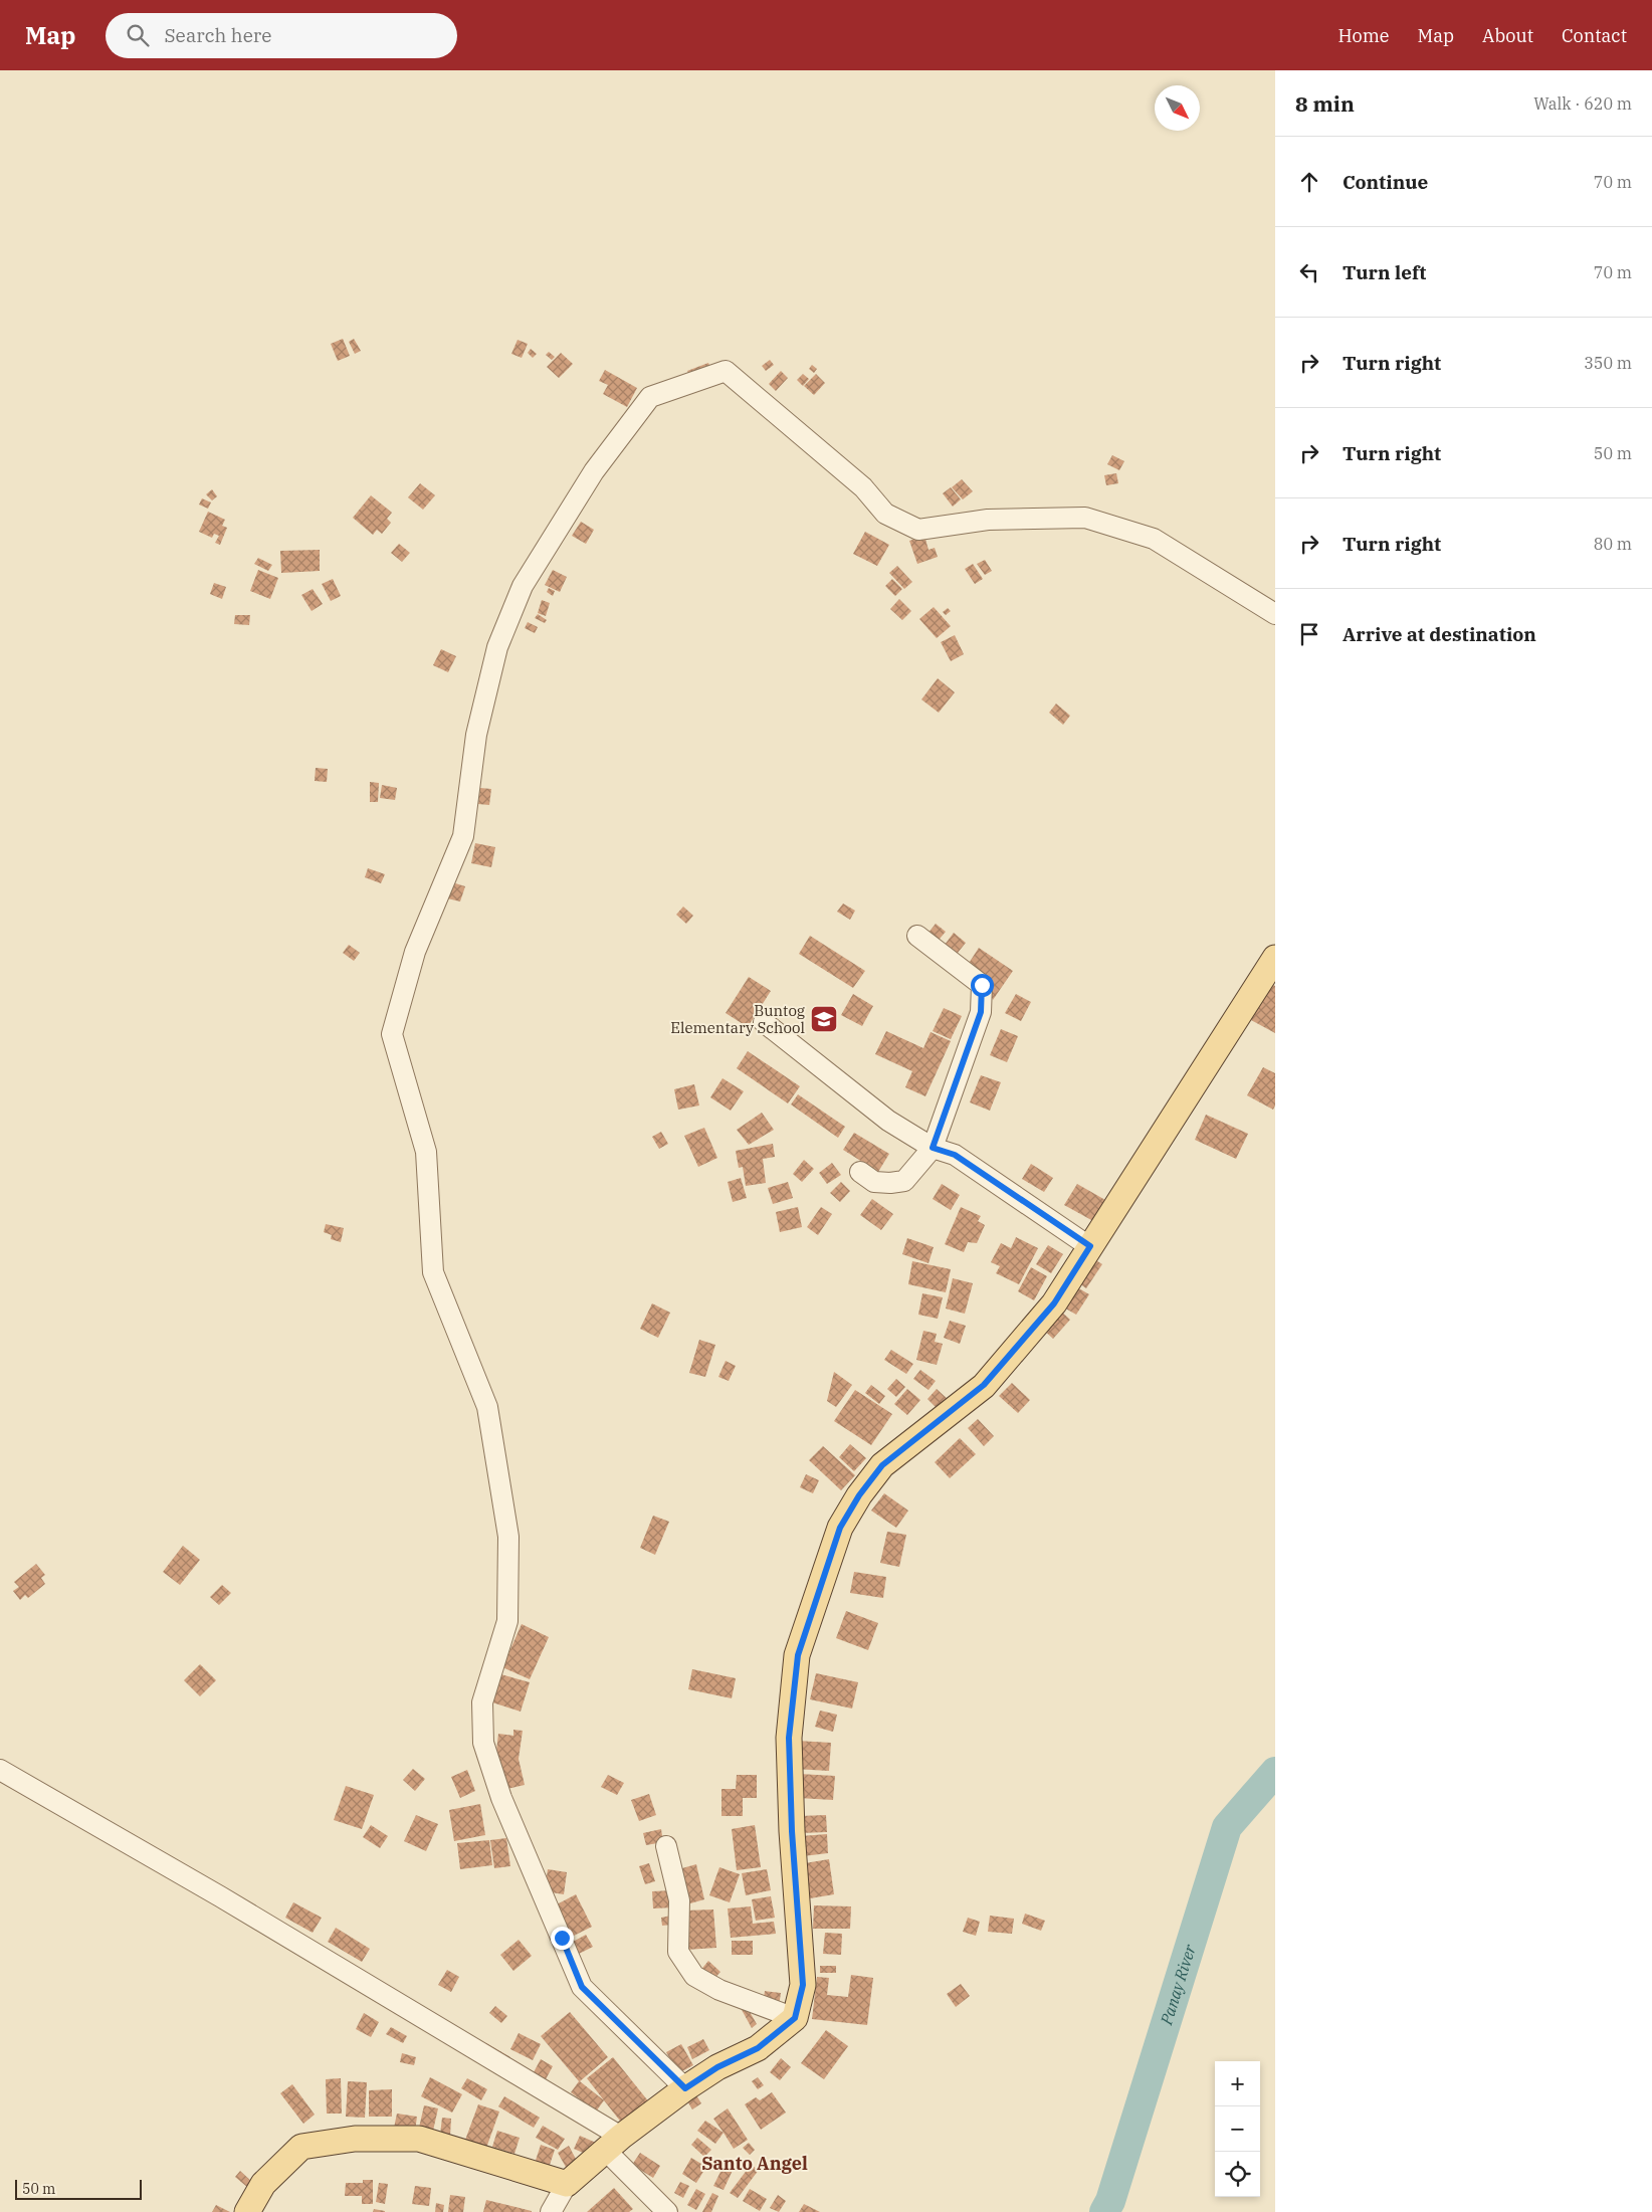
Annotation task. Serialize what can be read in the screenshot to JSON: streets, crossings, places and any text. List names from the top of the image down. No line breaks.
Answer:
{"districts":["Santo Angel"],"water":["Panay River"],"places":{"school or university":["Buntog Elementary School"]},"scale_bar":"50 m","north":"bottom right","page":{"header":"Map","search":"Search here","nav":["Home","Map","About","Contact"],"heading":["8 min","Walk · 620 m"],"list":[["Continue","70 m"],["Turn left","70 m"],["Turn right","350 m"],["Turn right","50 m"],["Turn right","80 m"],"Arrive at destination"],"map_buttons":["+","−"],"scale":"50 m"}}
